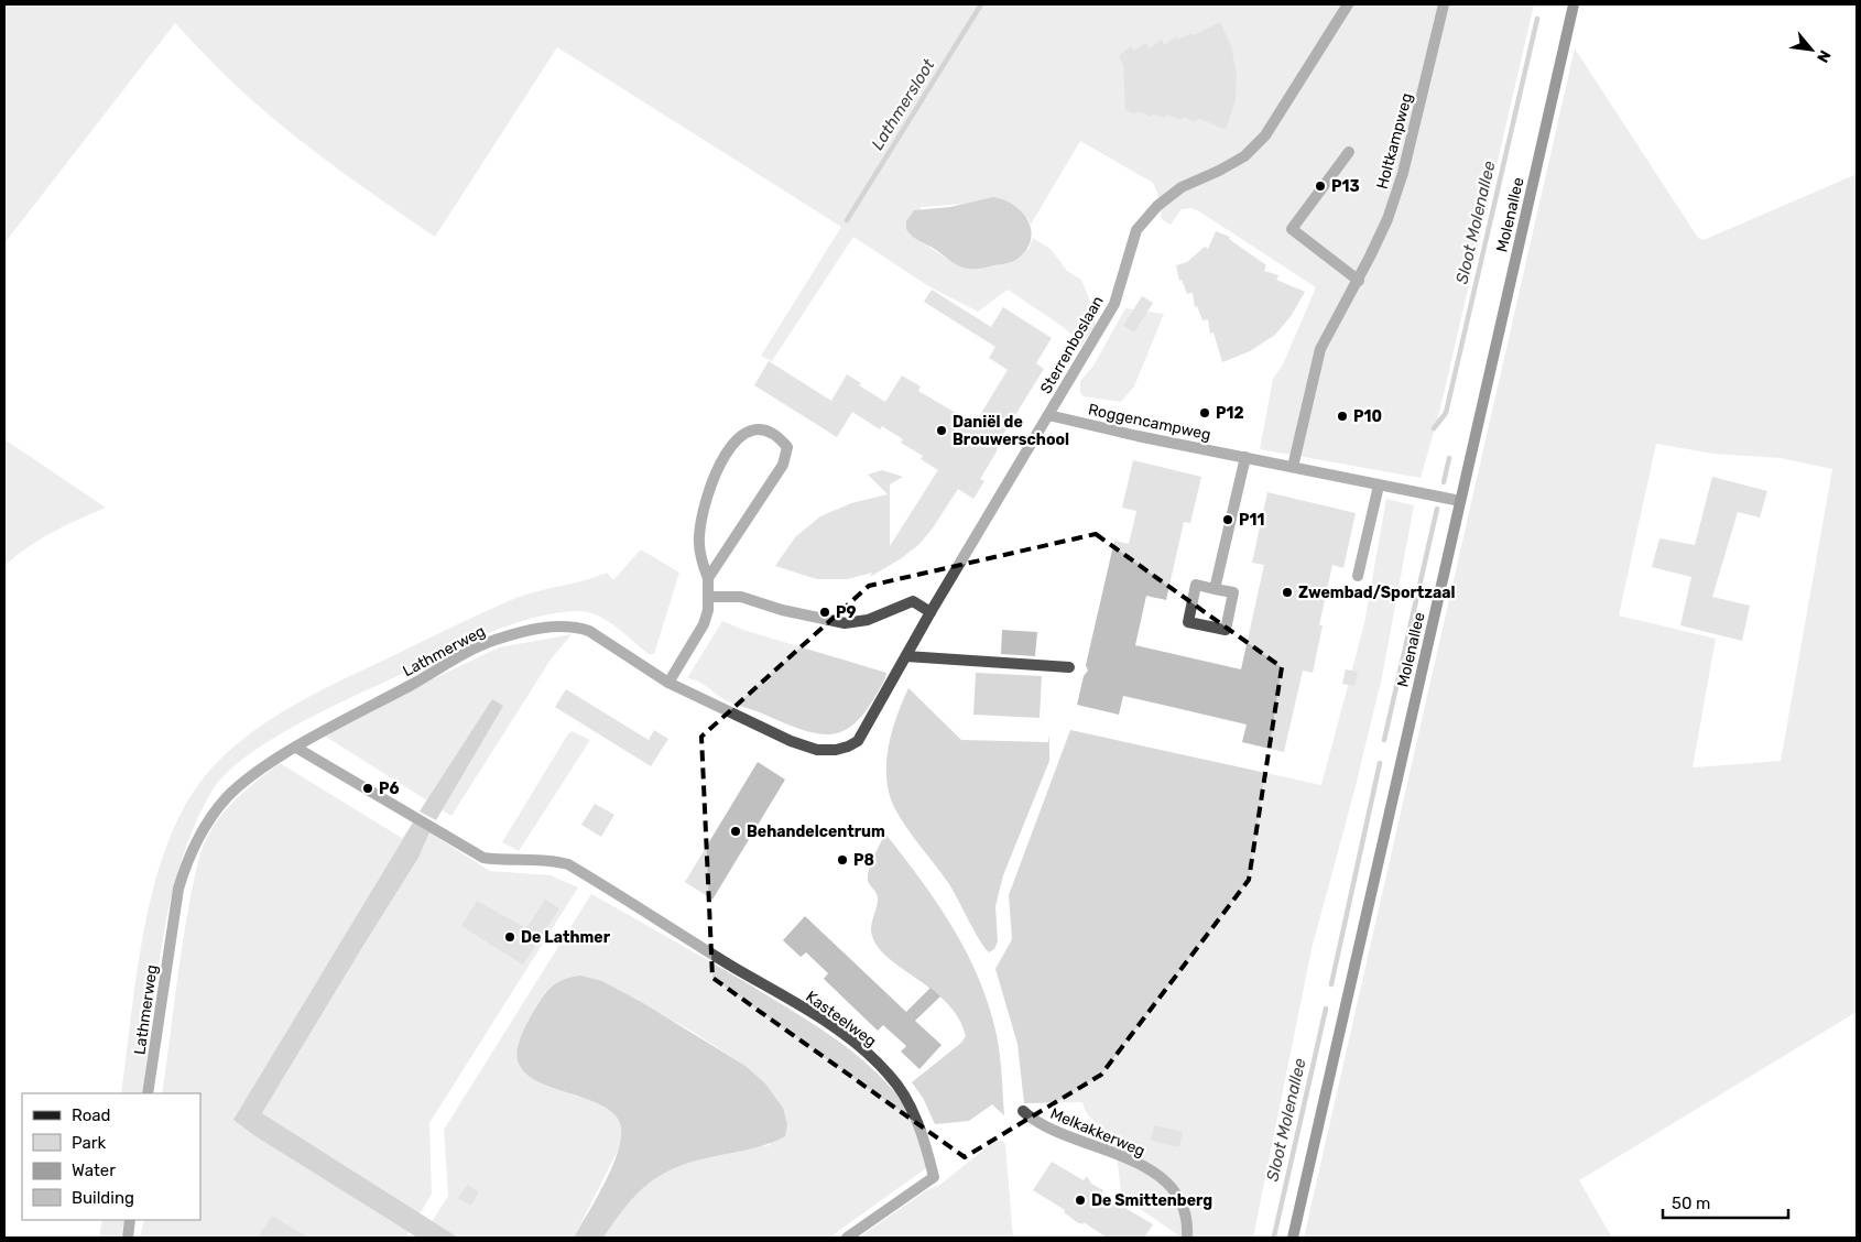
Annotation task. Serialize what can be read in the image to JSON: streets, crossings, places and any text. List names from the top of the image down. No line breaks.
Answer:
{"streets":{"main road":["Molenallee"],"street":["Holtkampweg","Sterrenboslaan","Roggencampweg","Lathmerweg","Kasteelweg","Melkakkerweg"]},"crossings":[["Holtkampweg","Roggencampweg"],["Molenallee","Roggencampweg"],["Sterrenboslaan","Roggencampweg"],["Sterrenboslaan","Lathmerweg"],["Lathmerweg","Kasteelweg"]],"water":["Lathmersloot","Sloot Molenallee"],"places":["P13","P12","P10","Daniël de Brouwerschool","P11","Zwembad/Sportzaal","P9","P6","Behandelcentrum","P8","De Lathmer","De Smittenberg"],"legend":["Road","Park","Water","Building"],"scale_bar":"50 m","north":"bottom right"}
